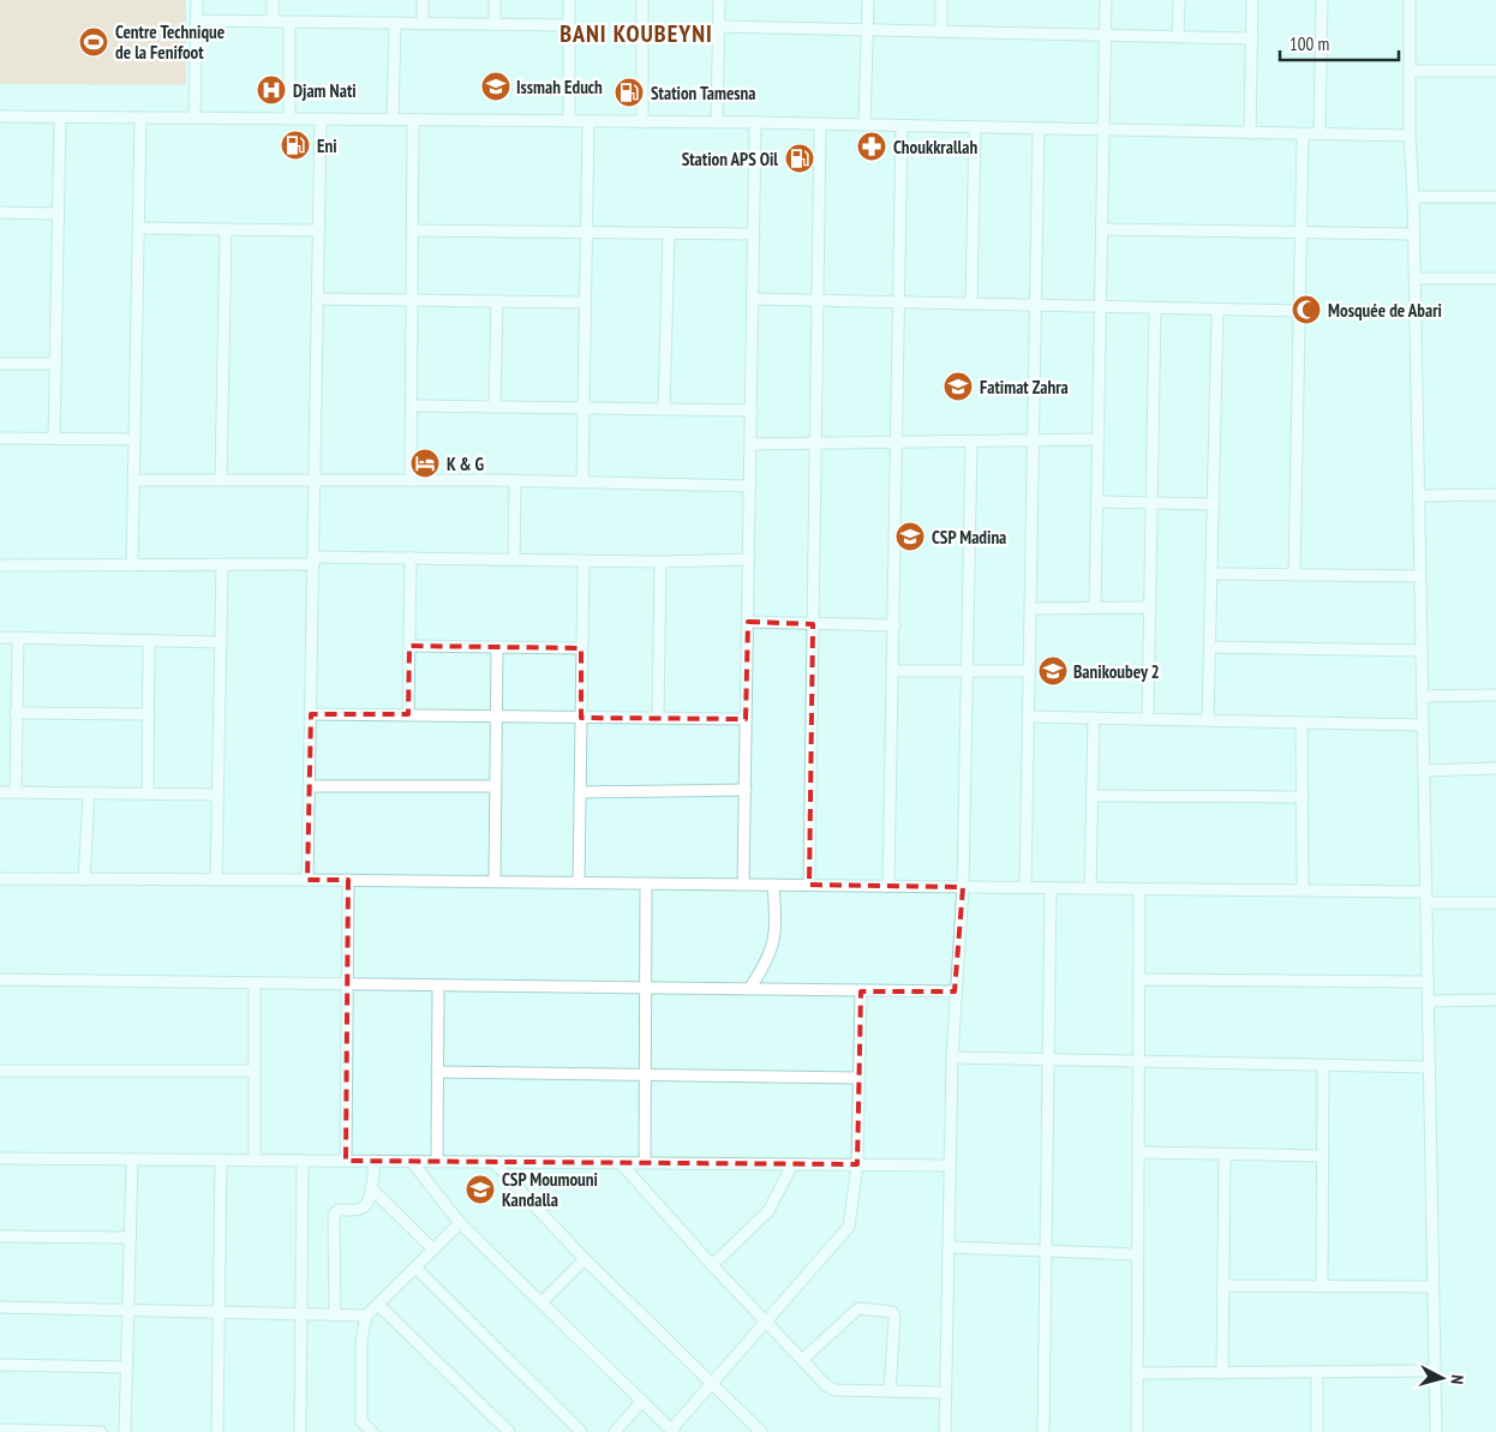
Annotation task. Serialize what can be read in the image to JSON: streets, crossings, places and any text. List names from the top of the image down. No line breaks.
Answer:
{"districts":["BANI KOUBEYNI"],"places":{"sports":["Centre Technique de la Fenifoot"],"school or university":["Issmah Educh","Fatimat Zahra","CSP Madina","Banikoubey 2","CSP Moumouni Kandalla"],"hospital":["Djam Nati"],"fuel station":["Station Tamesna","Eni","Station APS Oil"],"pharmacy":["Choukkrallah"],"mosque":["Mosquée de Abari"],"hotel":["K & G"]},"scale_bar":"100 m","north":"right"}
